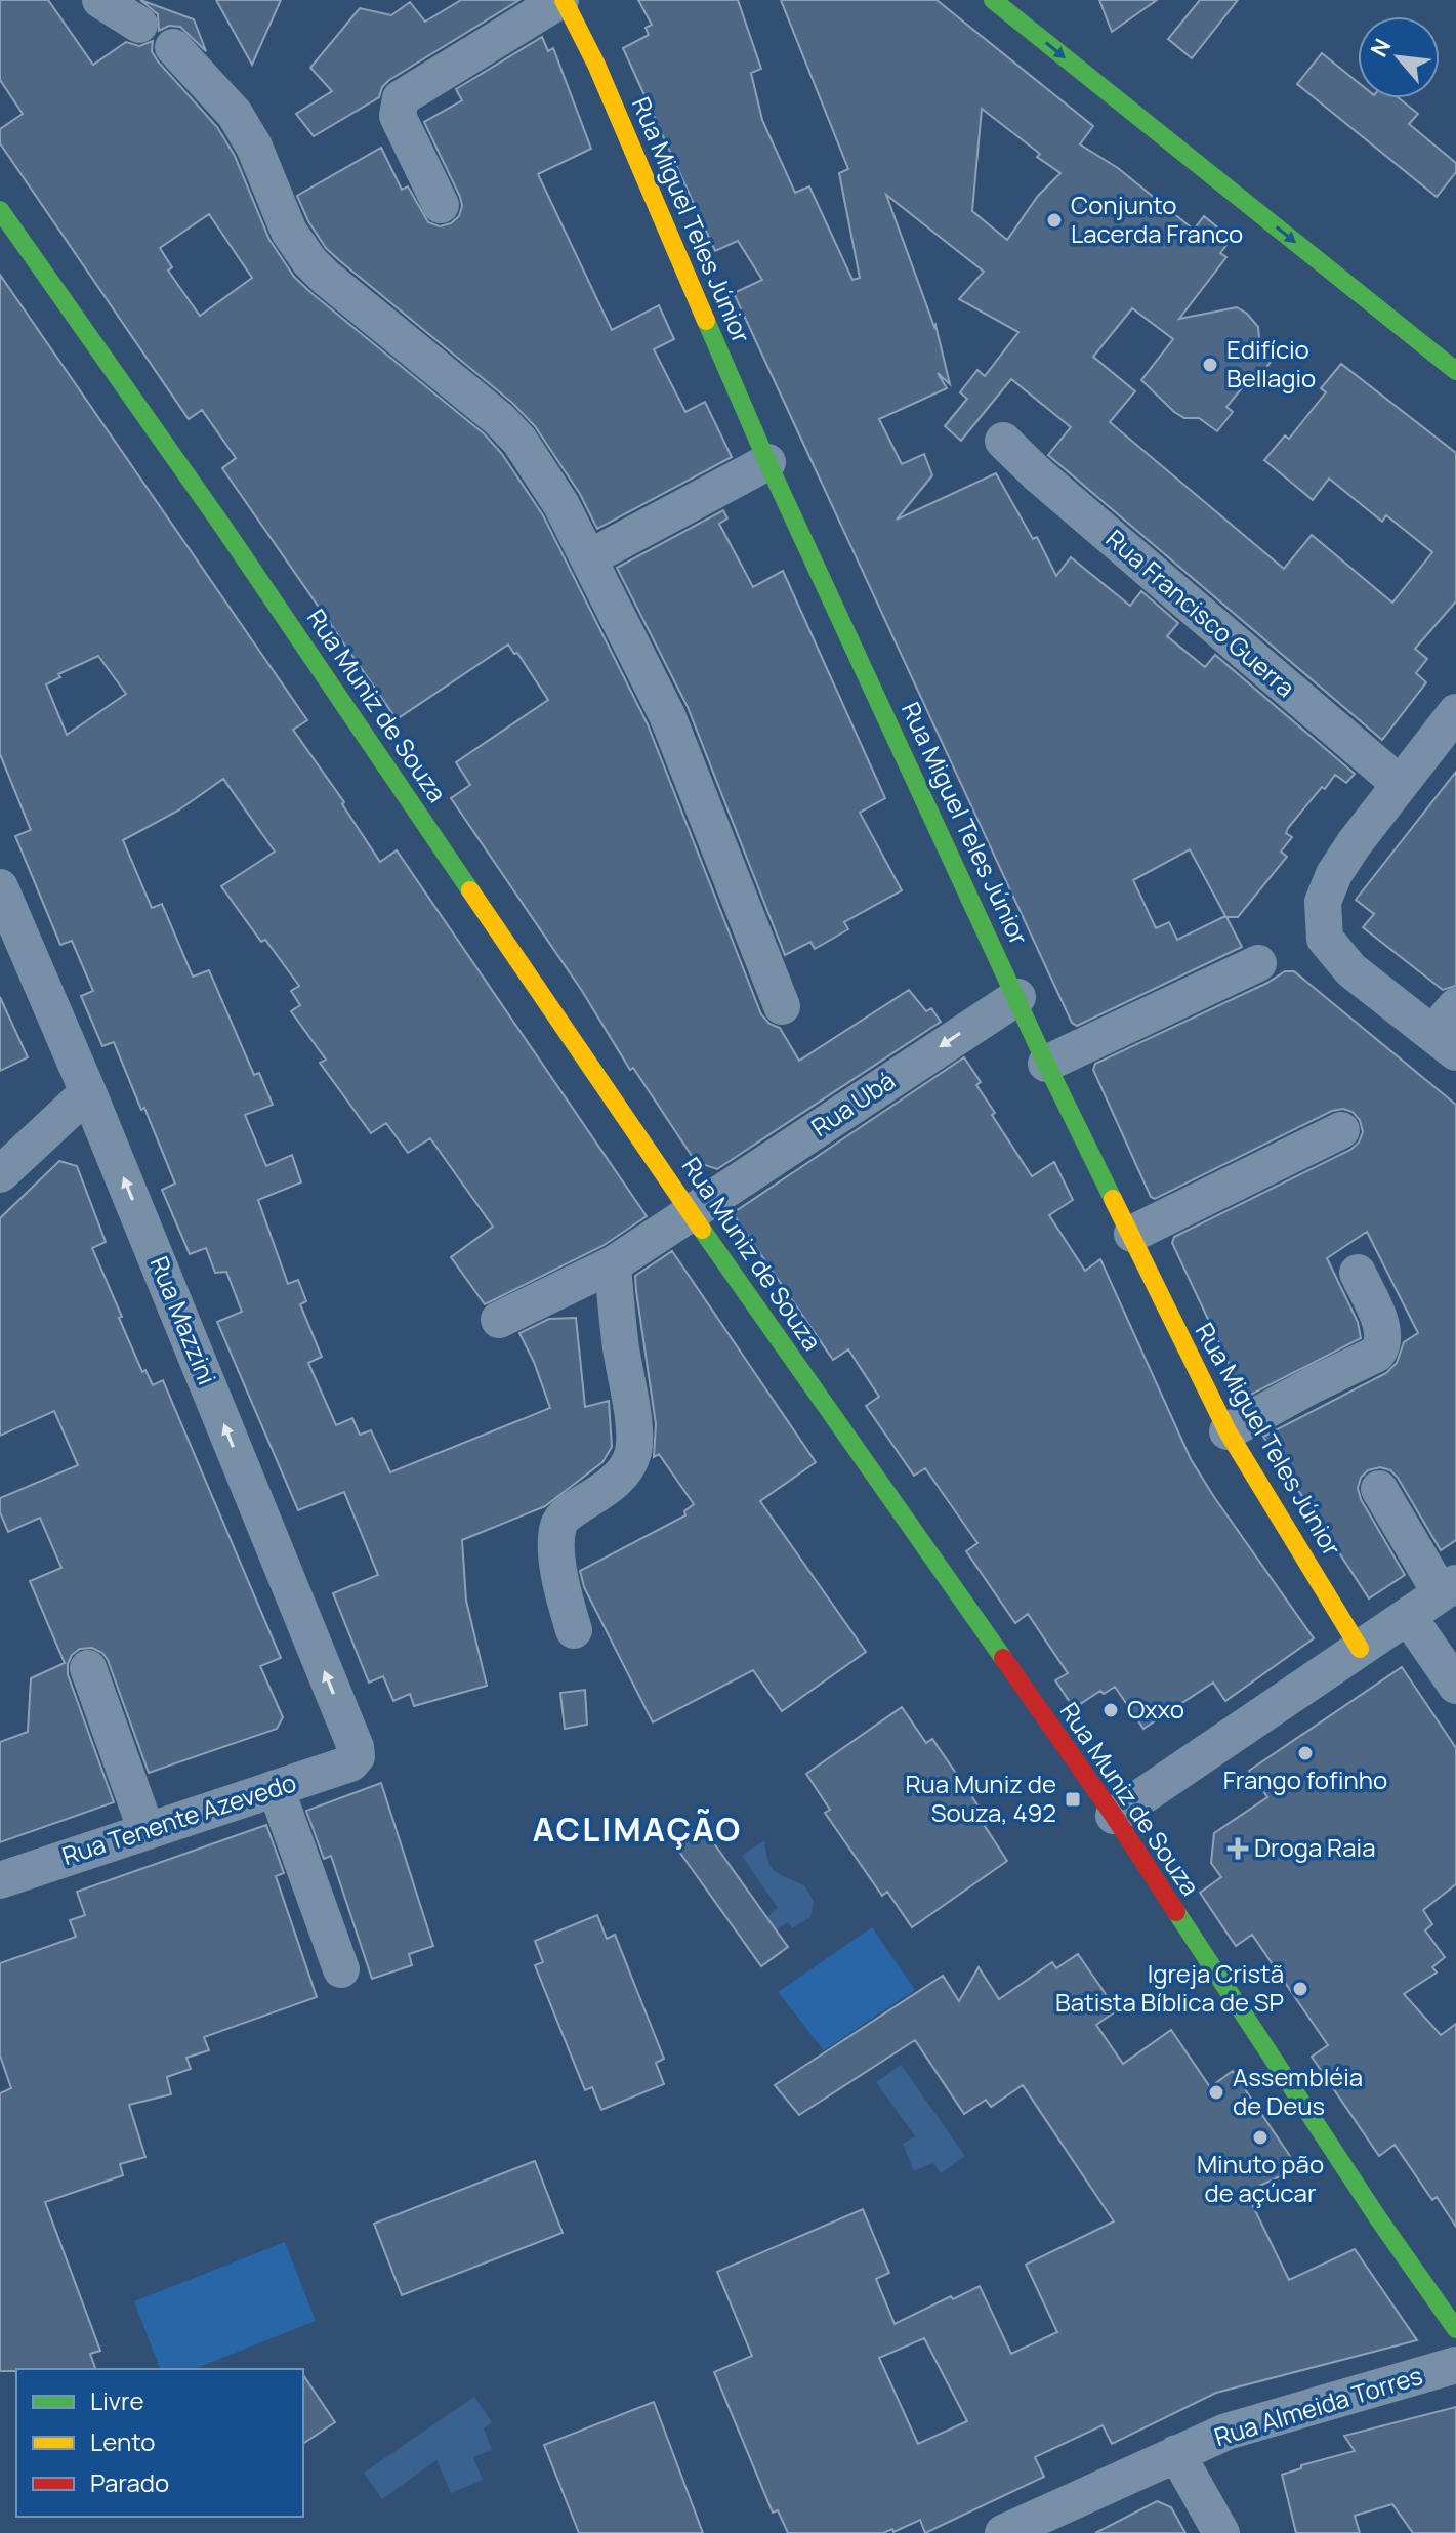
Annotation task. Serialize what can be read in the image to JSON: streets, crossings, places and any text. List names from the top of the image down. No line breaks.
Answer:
{"streets":{"street":["Rua Miguel Teles Júnior","Rua Francisco Guerra","Rua Muniz de Souza","Rua Ubá","Rua Mazzini","Rua Tenente Azevedo","Rua Almeida Torres"]},"crossings":[["Rua Miguel Teles Júnior","Rua Ubá"],["Rua Muniz de Souza","Rua Ubá"],["Rua Mazzini","Rua Tenente Azevedo"]],"one_way":["Rua Ubá","Rua Mazzini"],"districts":["ACLIMAÇÃO"],"places":{"other":["Conjunto Lacerda Franco","Edifício Bellagio","Oxxo","Frango fofinho","Igreja Cristã Batista Bíblica de SP","Assembléia de Deus","Minuto pão de açúcar"],"transit":["Rua Muniz de Souza, 492"],"health":["Droga Raia"]},"legend":["Livre","Lento","Parado"],"north":"top left"}
